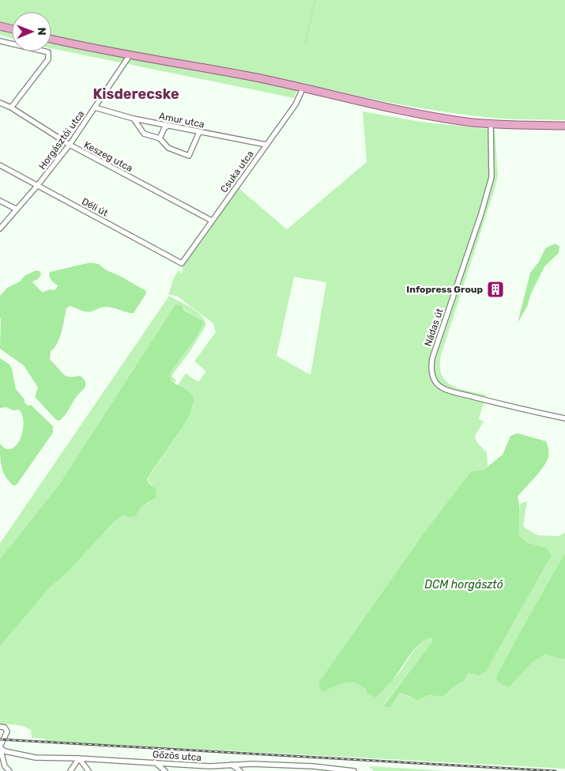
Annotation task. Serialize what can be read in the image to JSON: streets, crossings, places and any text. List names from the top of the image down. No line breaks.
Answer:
{"streets":{"street":["Amur utca","Horgásztói utca","Keszeg utca","Csuka utca","Déli út","Nádas út","Gőzös utca"]},"crossings":[["Amur utca","Horgásztói utca"],["Amur utca","Csuka utca"],["Horgásztói utca","Keszeg utca"],["Horgásztói utca","Déli út"],["Keszeg utca","Csuka utca"],["Csuka utca","Déli út"]],"districts":["Kisderecske"],"water":["DCM horgásztó"],"places":{"building":["Infopress Group"]},"north":"right"}
